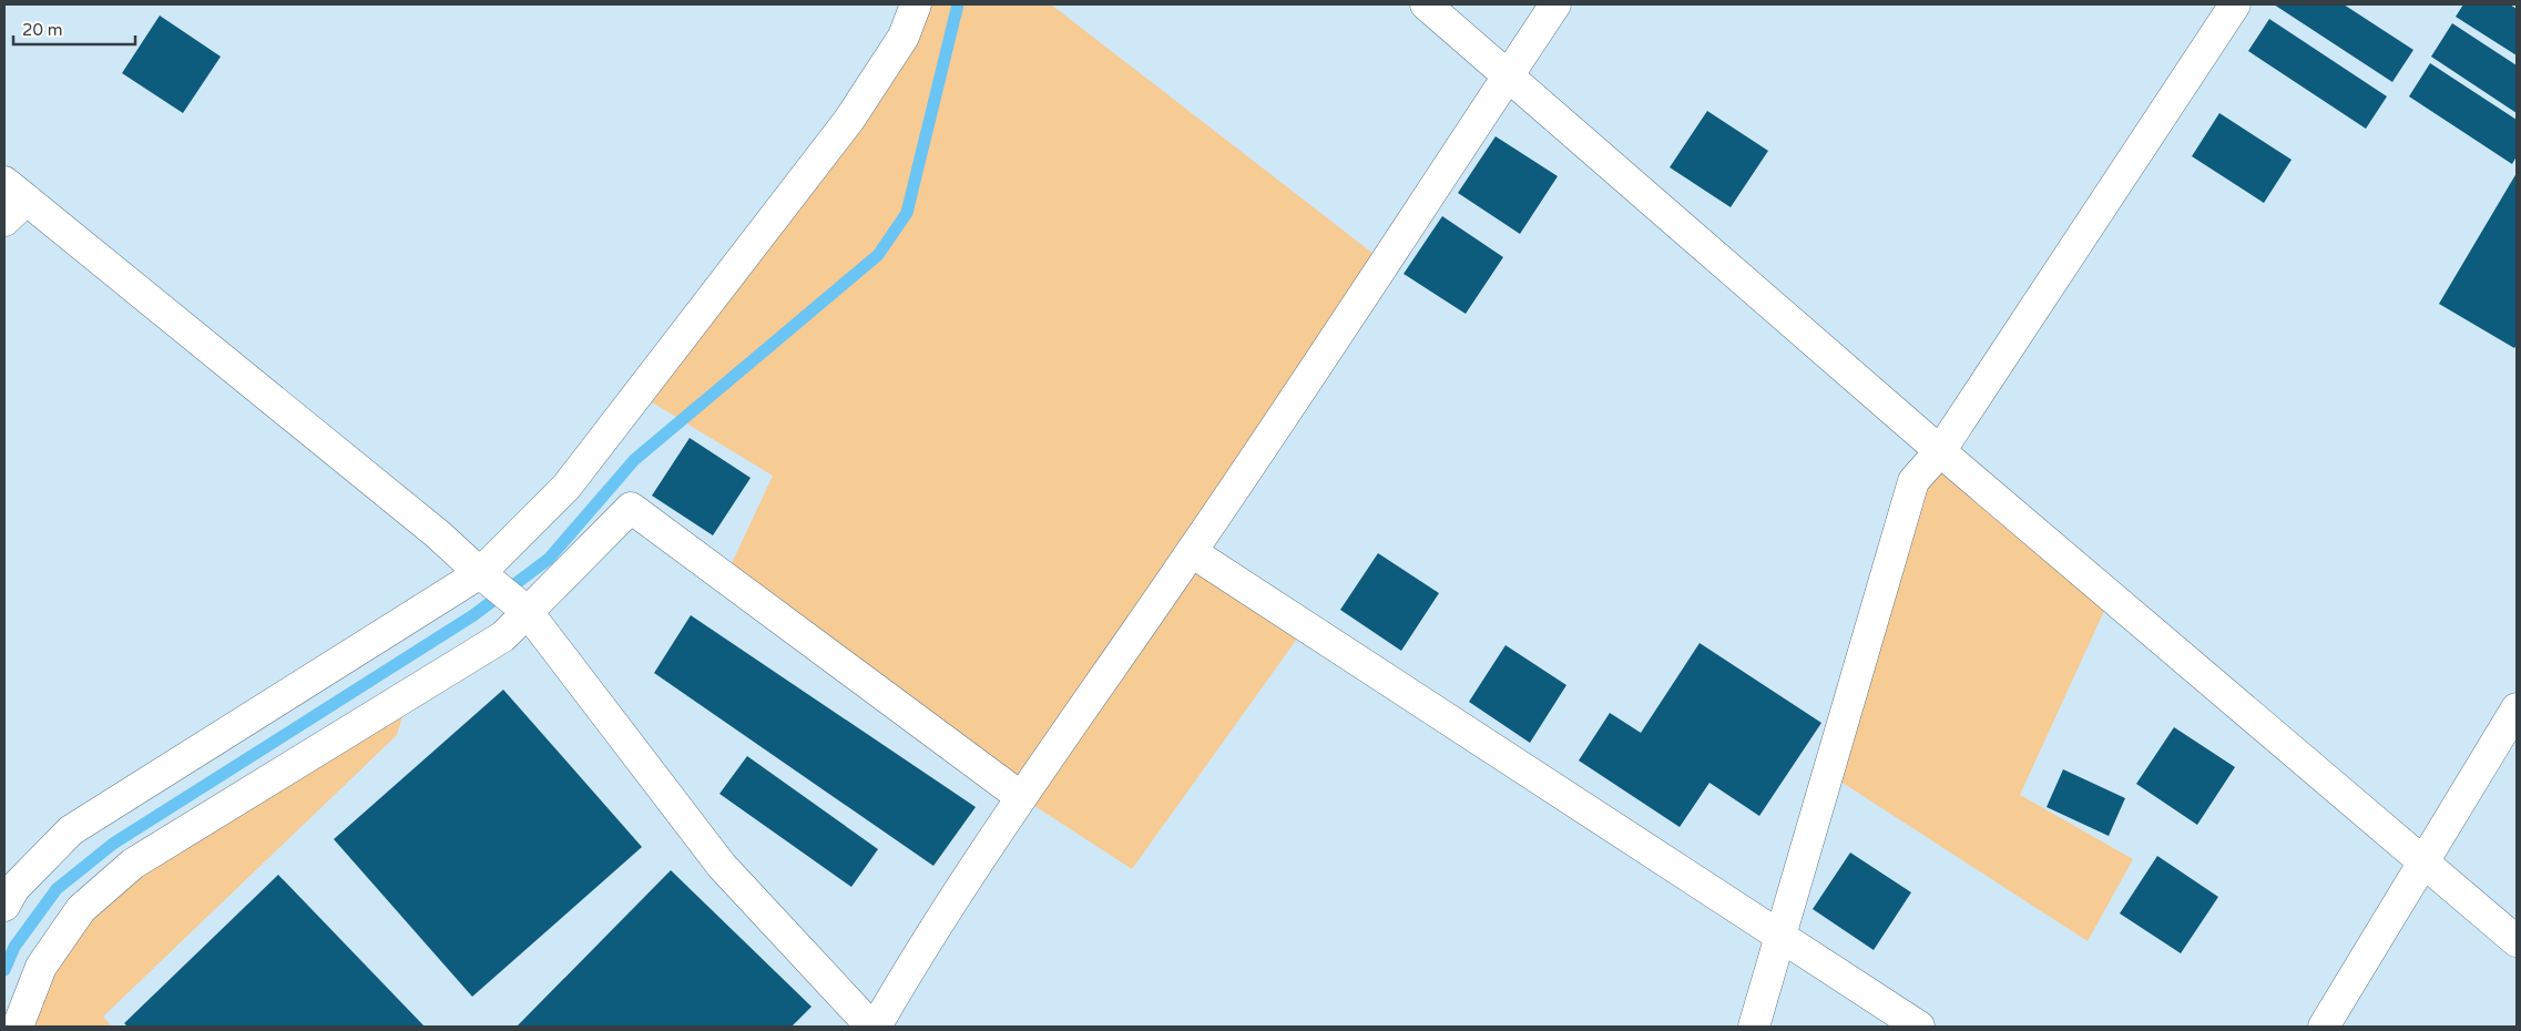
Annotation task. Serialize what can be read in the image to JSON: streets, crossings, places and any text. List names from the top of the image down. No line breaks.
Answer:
{"scale_bar":"20 m"}
